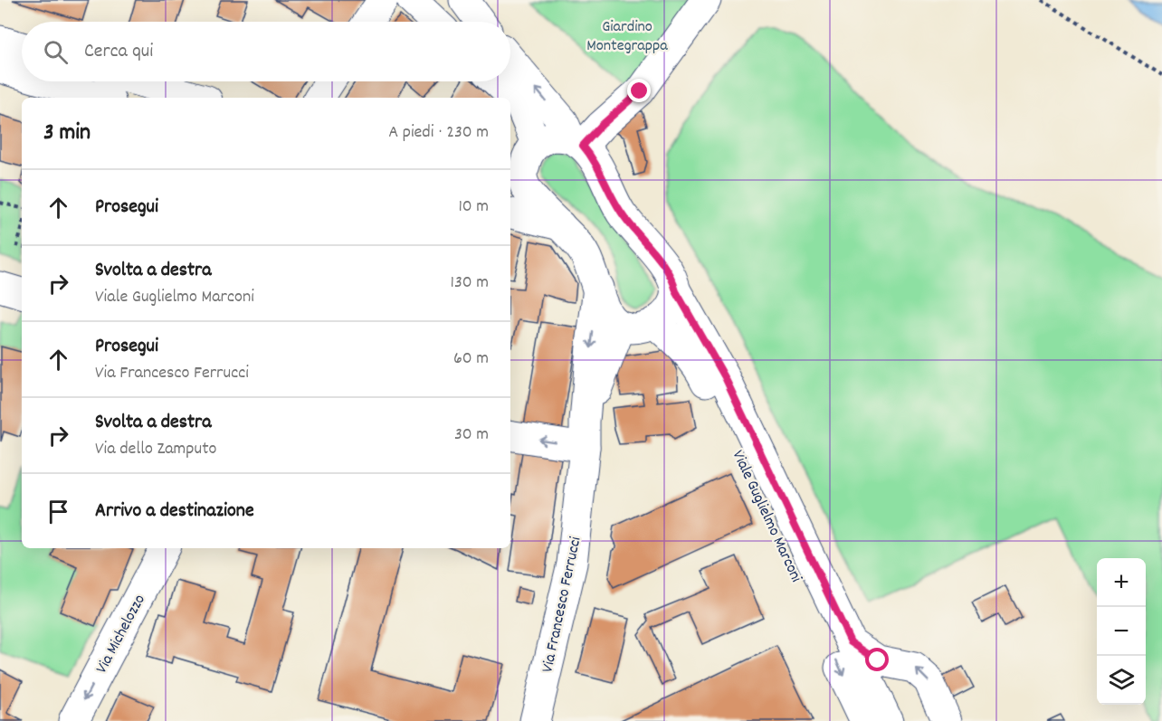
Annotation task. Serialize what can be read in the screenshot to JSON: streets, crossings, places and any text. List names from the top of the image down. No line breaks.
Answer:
{"streets":{"main road":["Viale Guglielmo Marconi","Via Francesco Ferrucci","Via Michelozzo"]},"one_way":["Via Michelozzo"],"parks":["Giardino Montegrappa"],"page":{"search":"Cerca qui","heading":["3 min","A piedi · 230 m"],"list":[["Prosegui","10 m"],["Svolta a destra","Viale Guglielmo Marconi","130 m"],["Prosegui","Via Francesco Ferrucci","60 m"],["Svolta a destra","Via dello Zamputo","30 m"],"Arrivo a destinazione"],"map_buttons":["+","−"]}}
